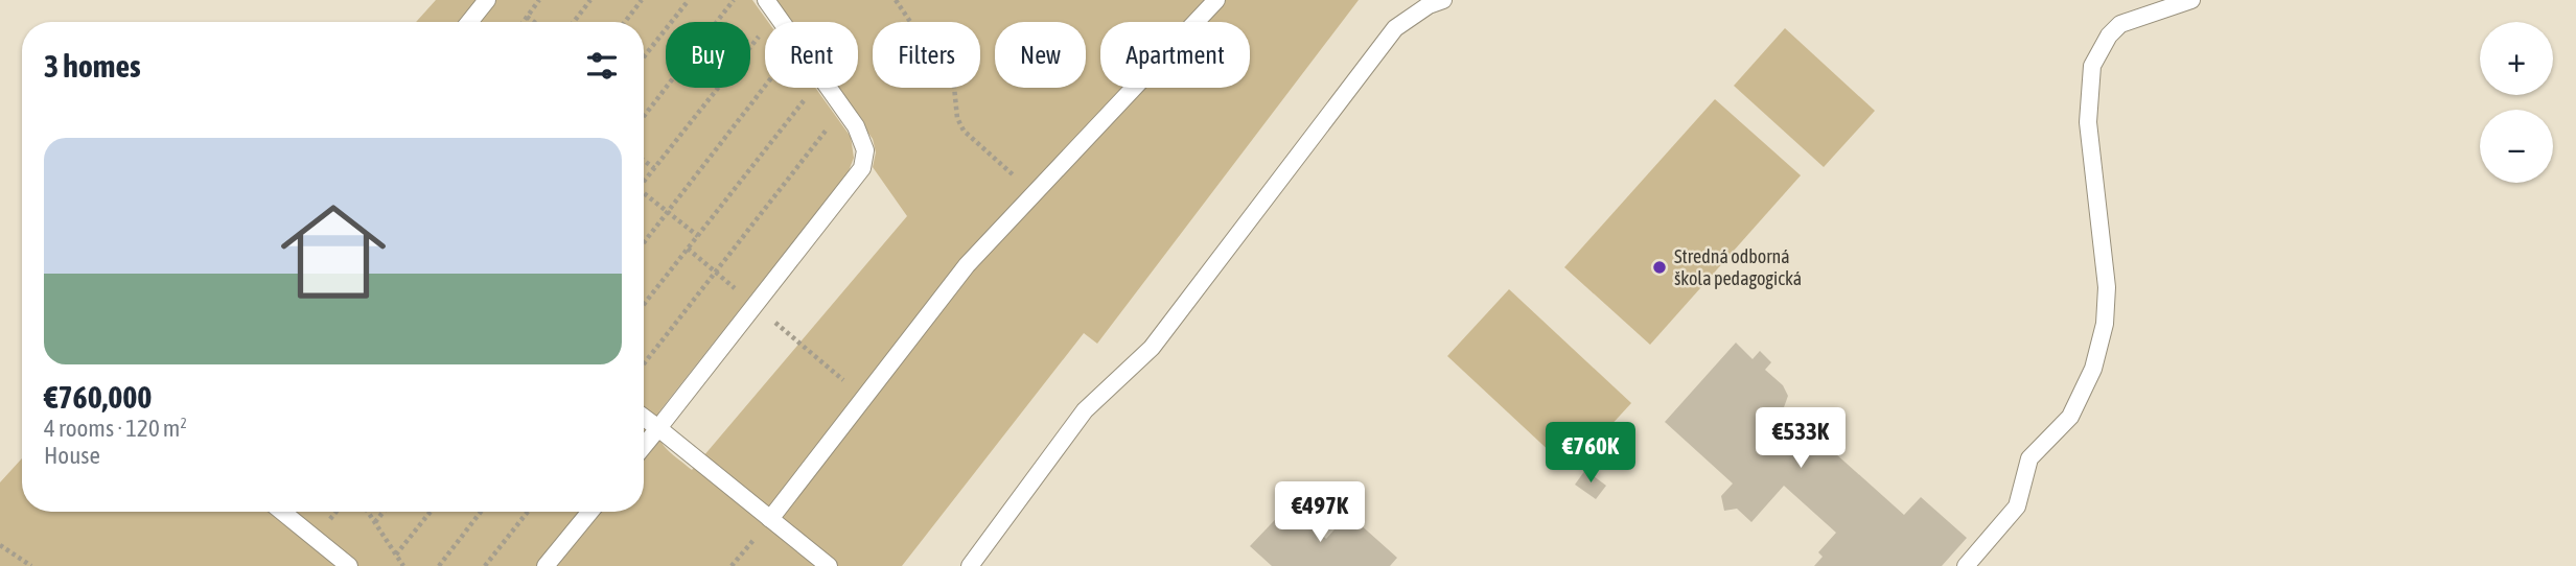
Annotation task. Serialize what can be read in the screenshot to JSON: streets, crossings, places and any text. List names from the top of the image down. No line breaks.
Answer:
{"places":["Stredná odborná škola pedagogická"],"page":{"map_buttons":["+","−"],"chip":["Buy","Rent","Filters","New","Apartment"],"heading":"3 homes","list":[{"name":"€760,000","note":"4 rooms · 120 m² · House"}],"price":["€533K","€760K","€497K"]}}
